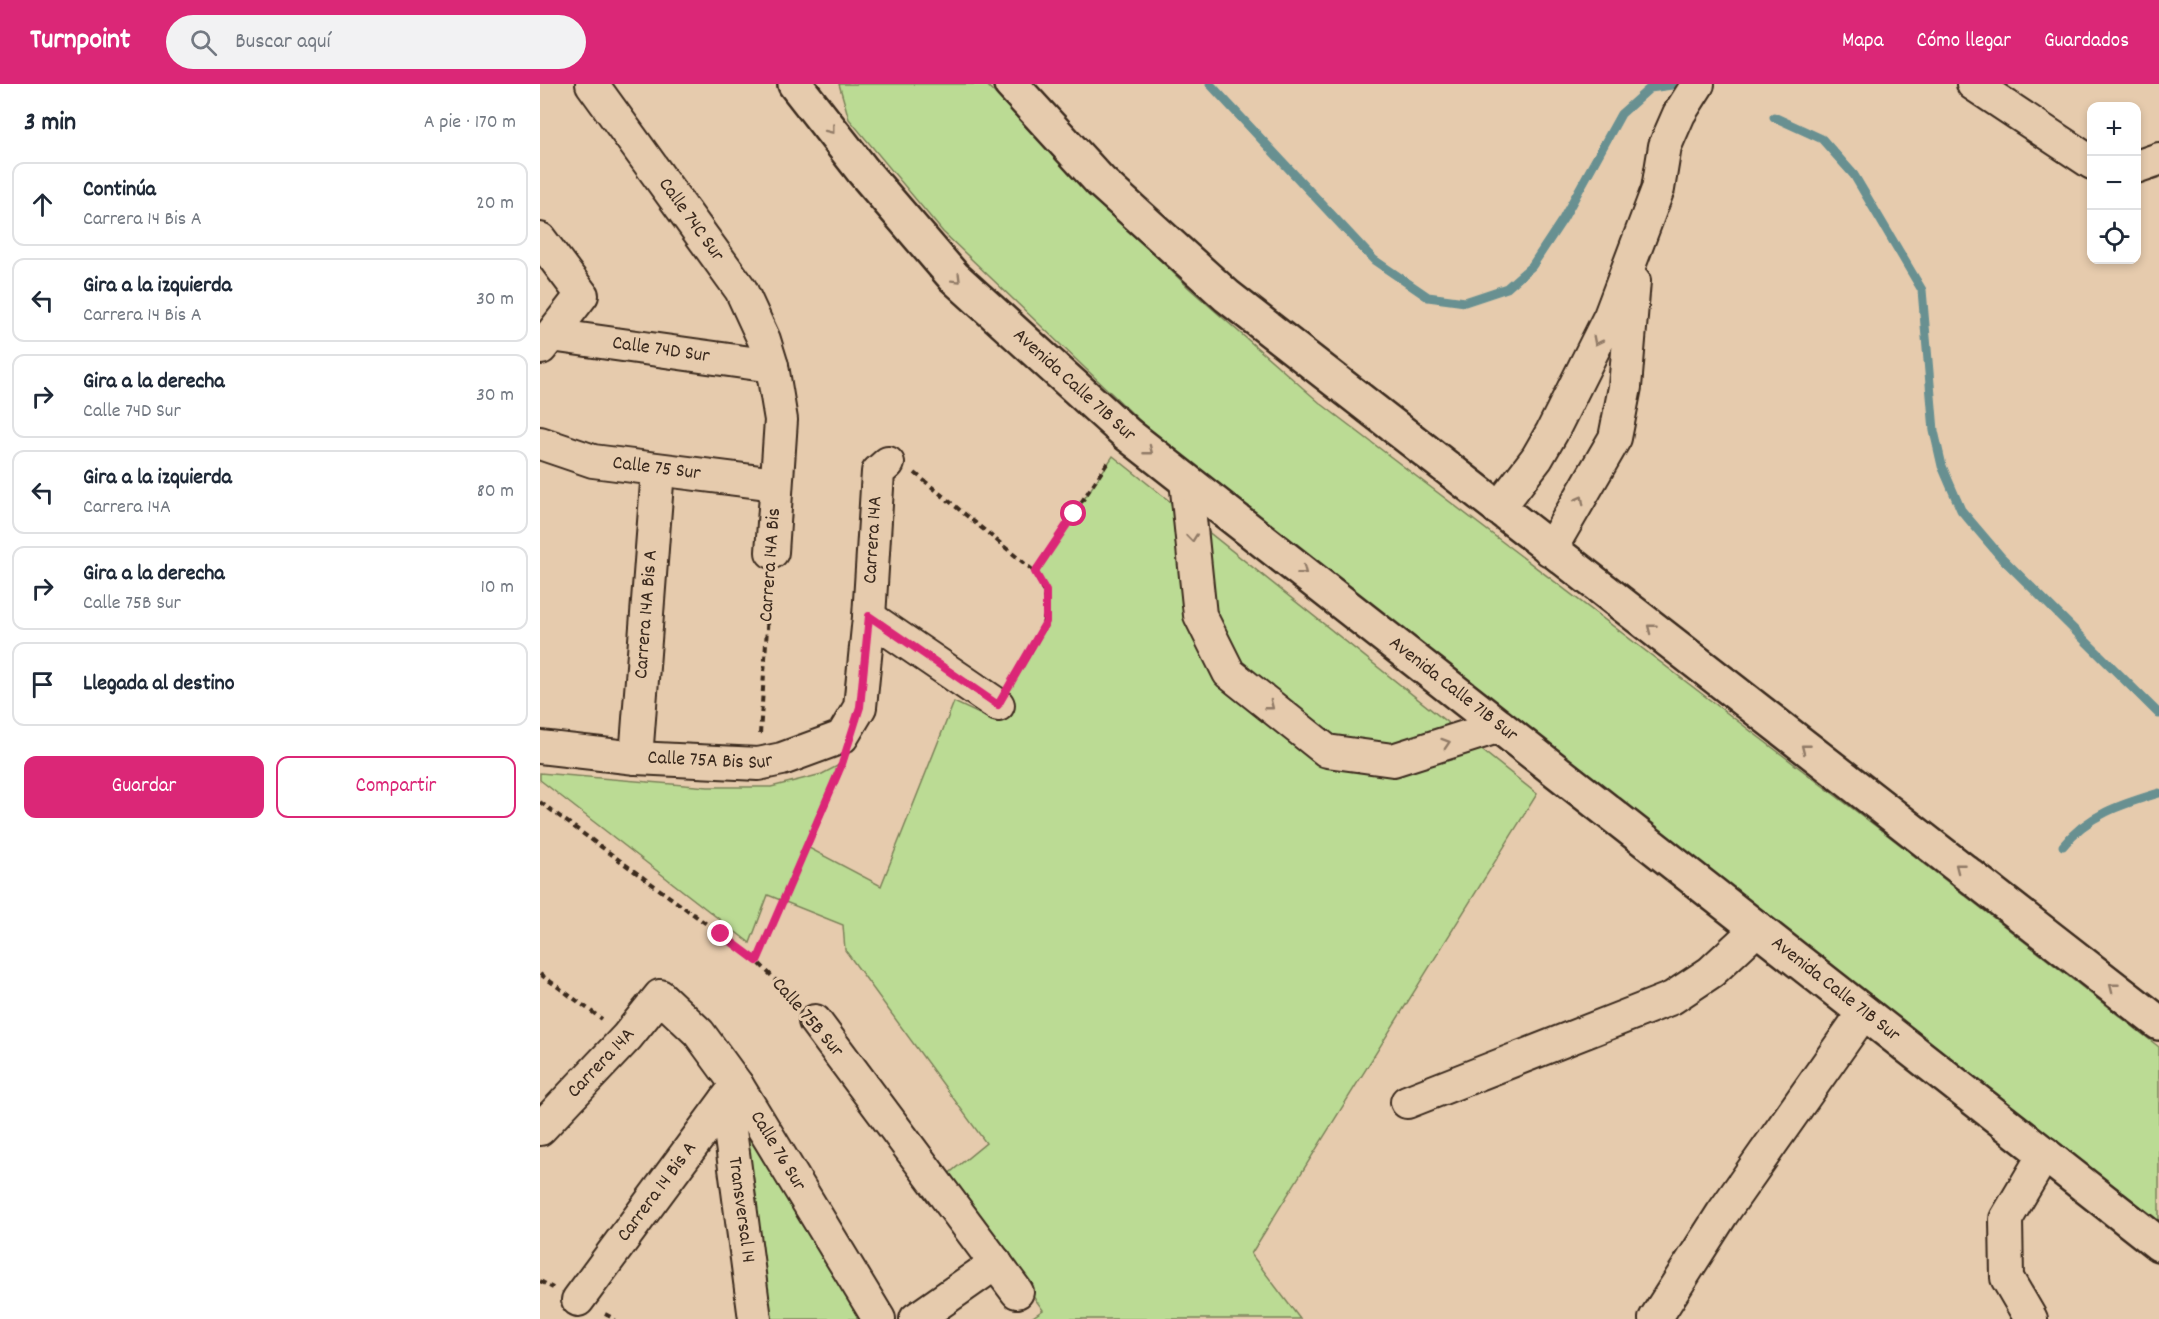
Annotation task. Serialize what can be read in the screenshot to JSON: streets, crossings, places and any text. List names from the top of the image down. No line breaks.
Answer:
{"streets":{"highway":["Avenida Calle 71B Sur"],"street":["Calle 74C Sur","Calle 74D Sur","Calle 75 Sur","Carrera 14A","Carrera 14A Bis","Carrera 14A Bis A","Calle 75A Bis Sur","Calle 75B Sur","Calle 76 Sur","Carrera 14 Bis A","Transversal 14"]},"crossings":[["Calle 74C Sur","Calle 74D Sur"],["Calle 74C Sur","Carrera 14A Bis"],["Calle 74D Sur","Carrera 14A Bis"],["Calle 75 Sur","Carrera 14A Bis"],["Calle 75 Sur","Carrera 14A Bis A"],["Carrera 14A","Calle 75A Bis Sur"],["Carrera 14A","Calle 76 Sur"],["Carrera 14A Bis","Calle 75A Bis Sur"],["Carrera 14A Bis A","Calle 75A Bis Sur"],["Calle 76 Sur","Carrera 14 Bis A"],["Calle 76 Sur","Transversal 14"],["Carrera 14 Bis A","Transversal 14"]],"page":{"header":"Turnpoint","search":"Buscar aquí","nav":["Mapa","Cómo llegar","Guardados"],"heading":["3 min","A pie · 170 m"],"map_buttons":["+","−"],"list":[["Continúa","Carrera 14 Bis A","20 m"],["Gira a la izquierda","Carrera 14 Bis A","30 m"],["Gira a la derecha","Calle 74D Sur","30 m"],["Gira a la izquierda","Carrera 14A","80 m"],["Gira a la derecha","Calle 75B Sur","10 m"],"Llegada al destino"],"buttons":["Guardar","Compartir"]}}
